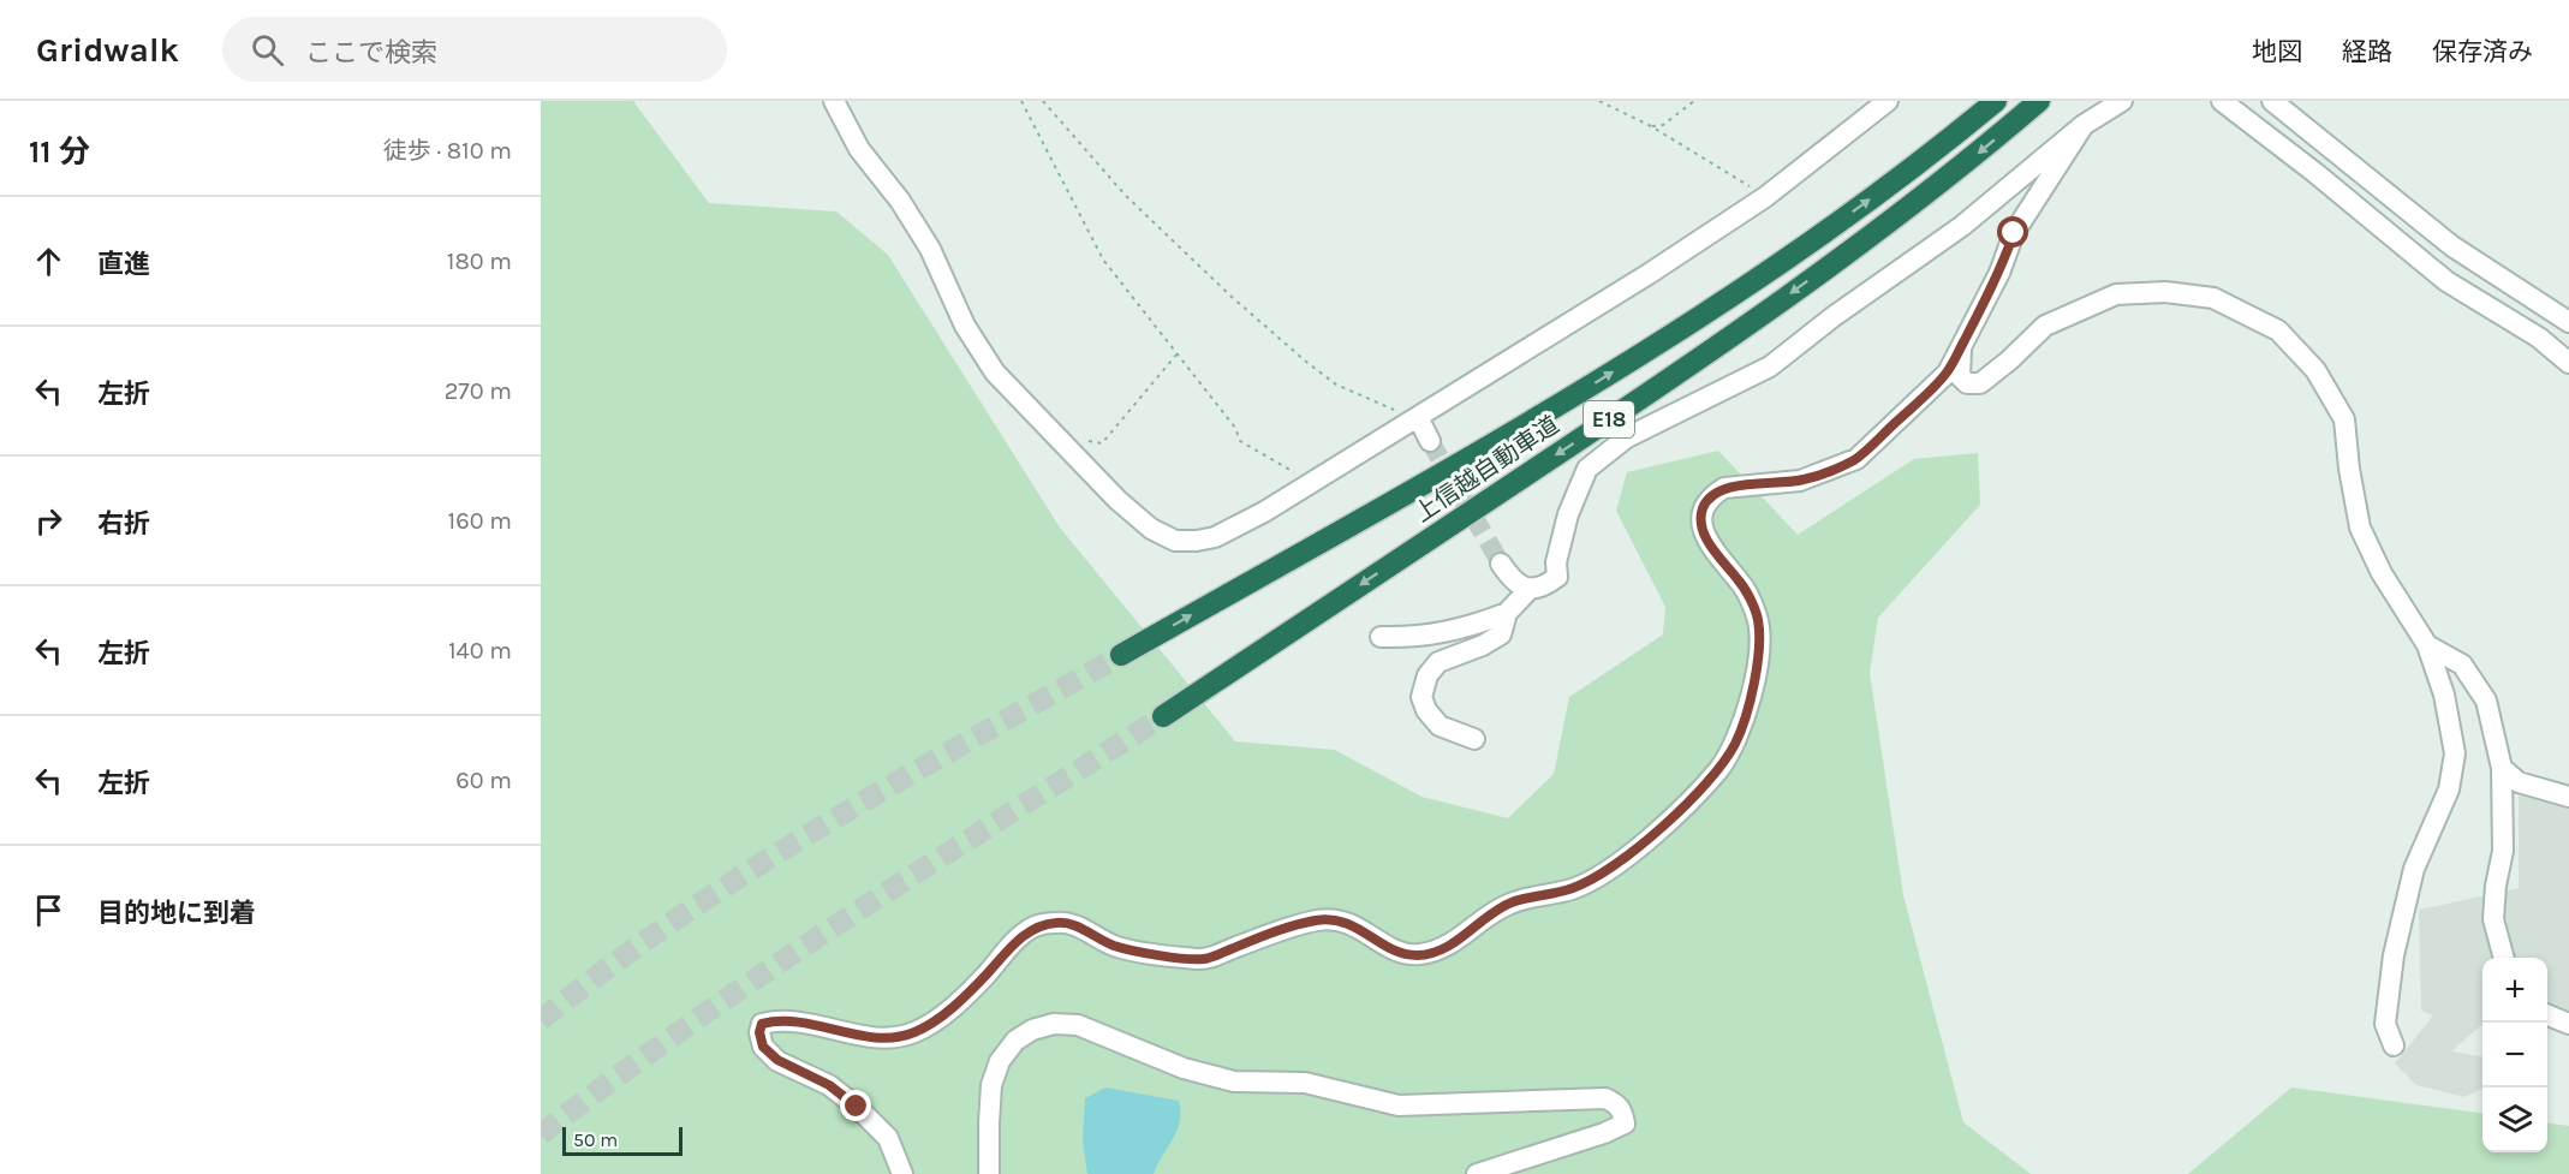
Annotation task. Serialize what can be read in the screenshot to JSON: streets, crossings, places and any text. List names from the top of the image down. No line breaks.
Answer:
{"streets":{"highway":["E18","上信越自動車道"]},"scale_bar":"50 m","page":{"header":"Gridwalk","search":"ここで検索","nav":["地図","経路","保存済み"],"heading":["11 分","徒歩 · 810 m"],"list":[["直進","180 m"],["左折","270 m"],["右折","160 m"],["左折","140 m"],["左折","60 m"],"目的地に到着"],"map_buttons":["+","−"],"scale":"50 m"}}
